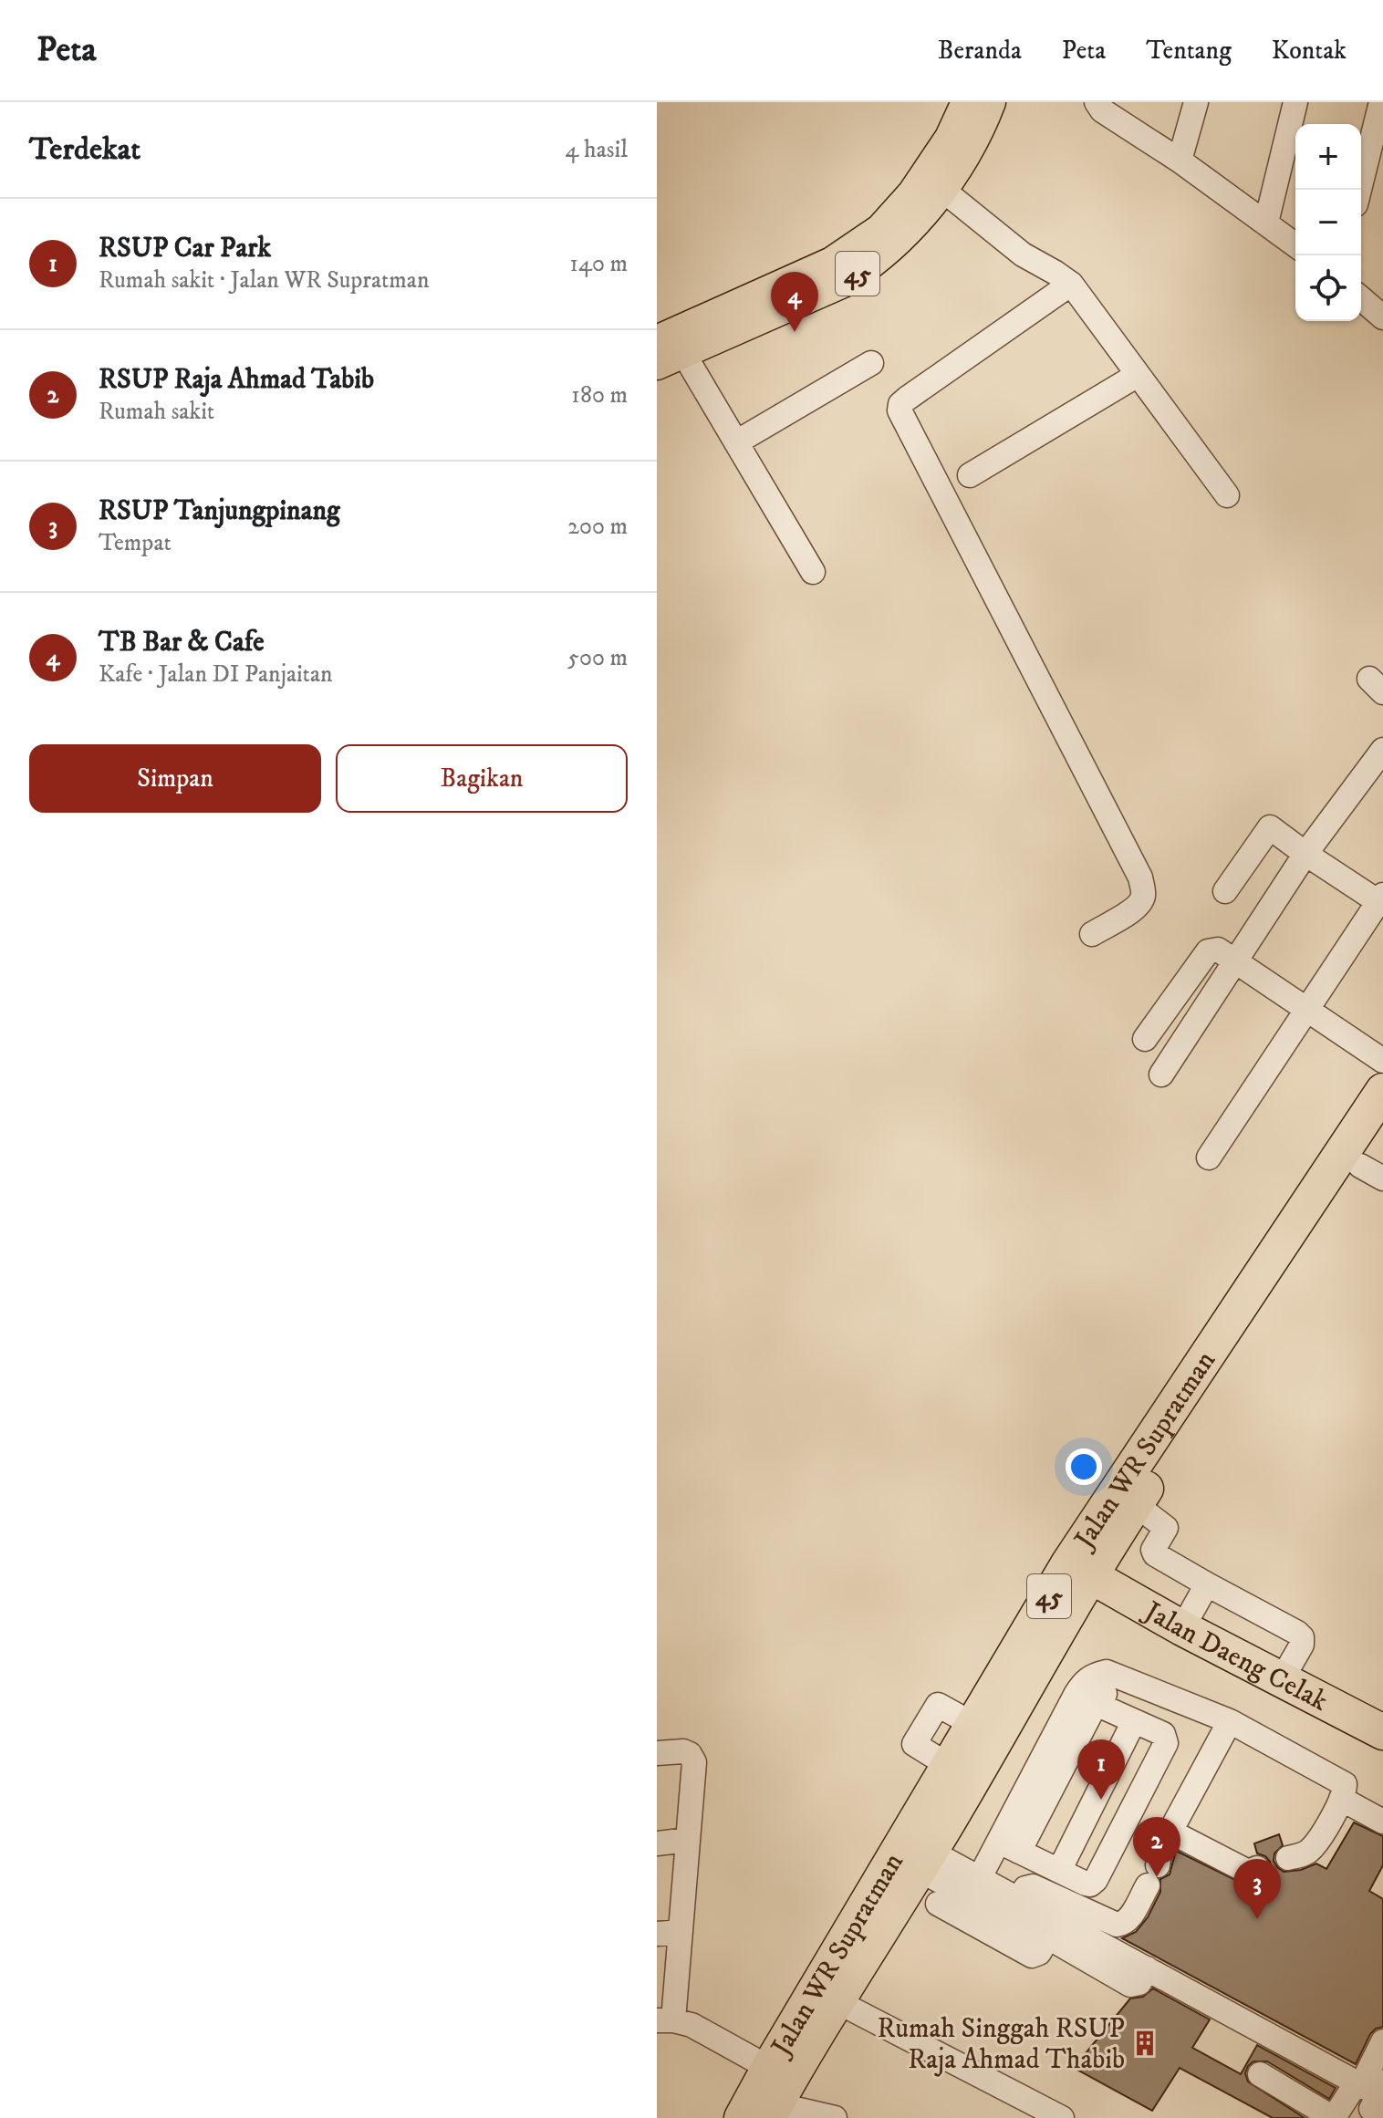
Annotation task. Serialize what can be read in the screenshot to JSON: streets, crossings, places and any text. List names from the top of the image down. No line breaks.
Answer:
{"streets":{"highway":["45","Jalan WR Supratman","Jalan Daeng Celak"]},"crossings":[["Jalan WR Supratman","Jalan Daeng Celak"]],"places":{"building":["Rumah Singgah RSUP Raja Ahmad Thabib"]},"page":{"header":"Peta","nav":["Beranda","Peta","Tentang","Kontak"],"heading":["Terdekat","4 hasil"],"map_buttons":["+","−"],"list":[{"mark":"1","name":"RSUP Car Park","note":"Rumah sakit · Jalan WR Supratman","value":"140 m"},{"mark":"2","name":"RSUP Raja Ahmad Tabib","note":"Rumah sakit","value":"180 m"},{"mark":"3","name":"RSUP Tanjungpinang","note":"Tempat","value":"200 m"},{"mark":"4","name":"TB Bar & Cafe","note":"Kafe · Jalan DI Panjaitan","value":"500 m"}],"pins":["4","1","2","3"],"buttons":["Simpan","Bagikan"]}}
